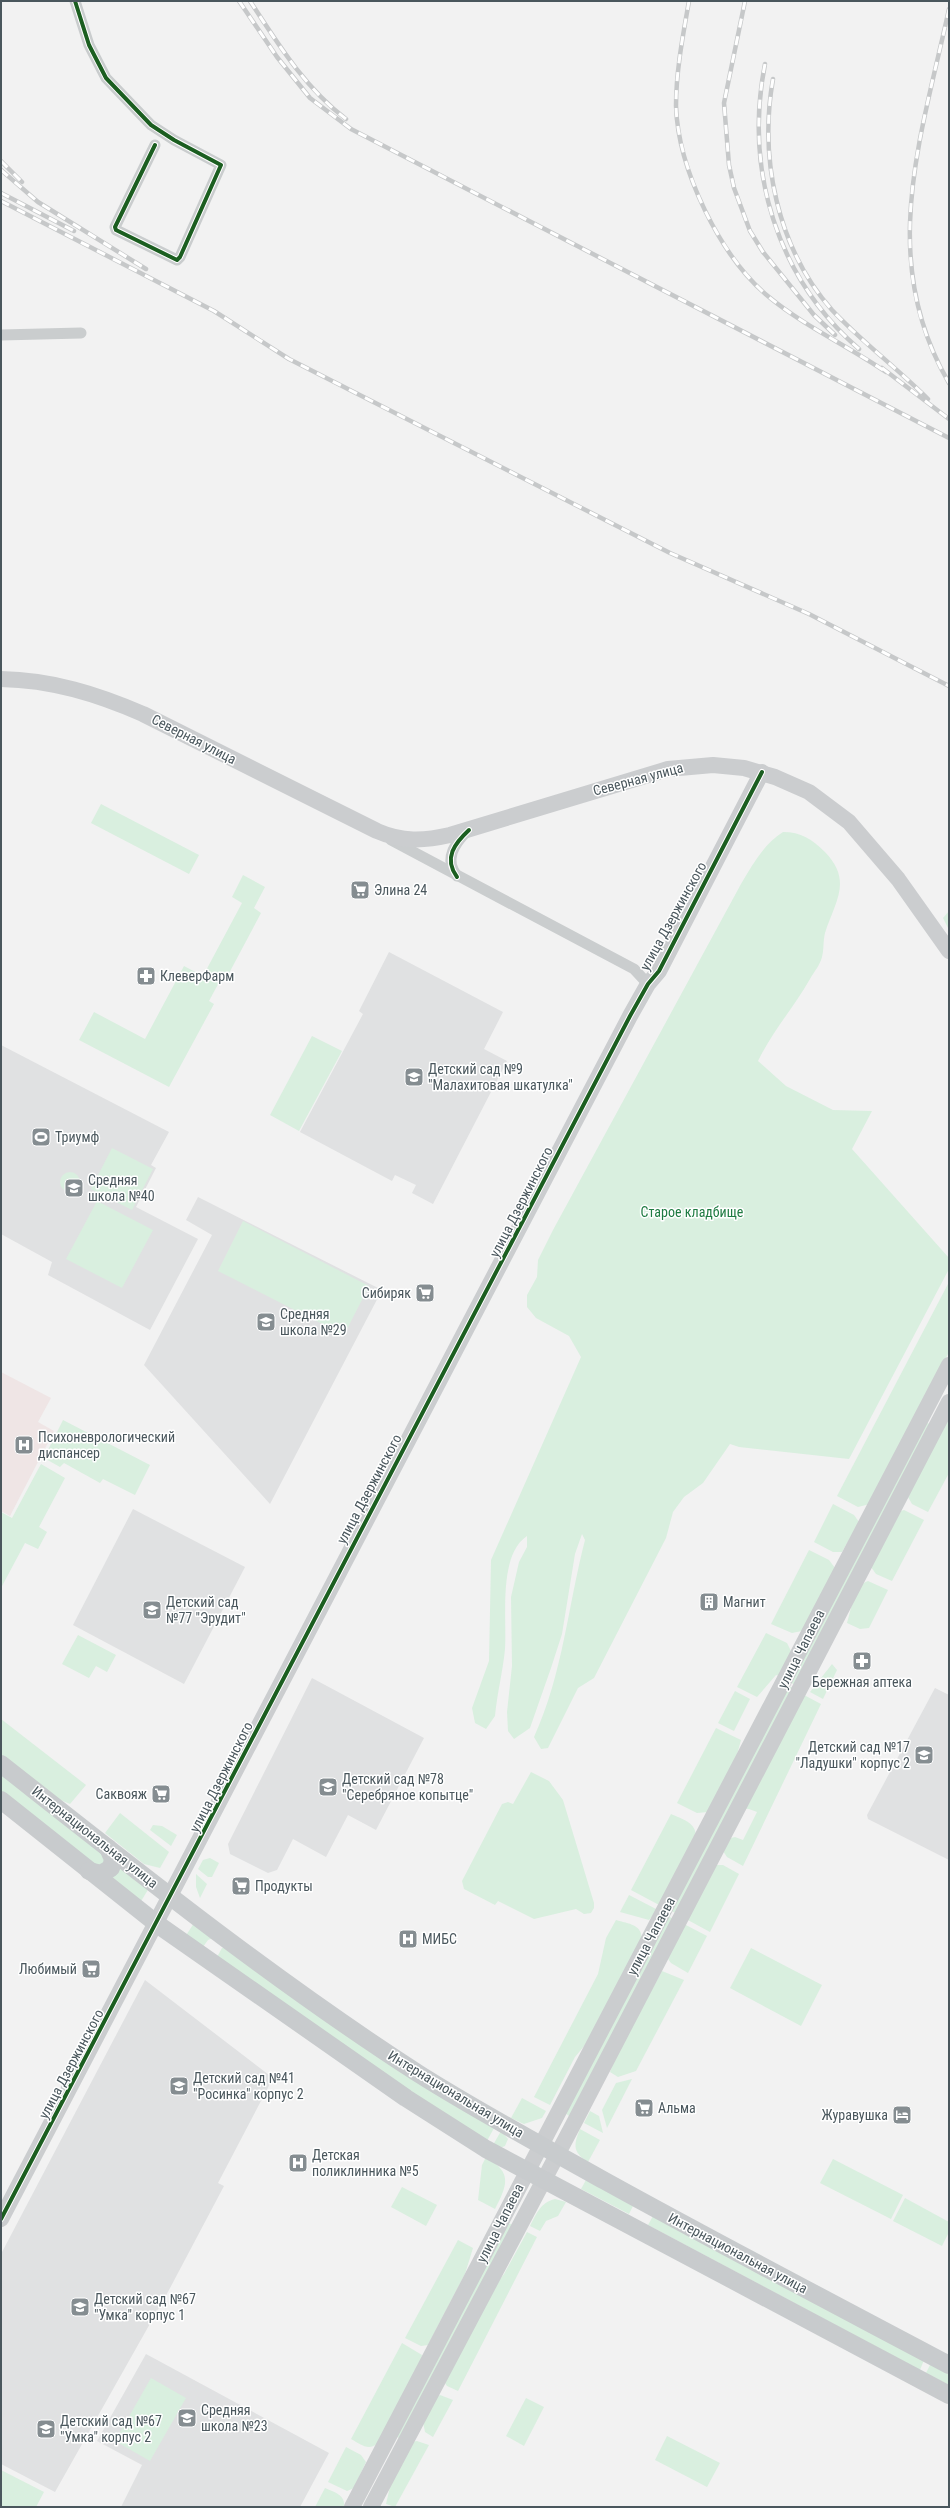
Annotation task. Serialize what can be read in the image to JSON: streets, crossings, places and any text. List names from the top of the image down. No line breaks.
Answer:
{"streets":{"main road":["Северная улица","улица Дзержинского","улица Чапаева","Интернациональная улица"]},"crossings":[["Северная улица","улица Дзержинского"],["улица Дзержинского","Интернациональная улица"],["улица Чапаева","Интернациональная улица"]],"parks":["Старое кладбище"],"places":{"supermarket":["Элина 24","Сибиряк","Саквояж","Продукты","Любимый","Альма"],"pharmacy":["КлеверФарм","Бережная аптека"],"school or university":["Детский сад №9 \"Малахитовая шкатулка\"","Средняя школа №40","Средняя школа №29","Детский сад №77 \"Эрудит\"","Детский сад №17 \"Ладушки\" корпус 2","Детский сад №78 \"Серебряное копытце\"","Детский сад №41 \"Росинка\" корпус 2","Детский сад №67 \"Умка\" корпус 1","Средняя школа №23","Детский сад №67 \"Умка\" корпус 2"],"sports":["Триумф"],"hospital":["Психоневрологический диспансер","МИБС","Детская поликлинника №5"],"building":["Магнит"],"hotel":["Журавушка"]}}
